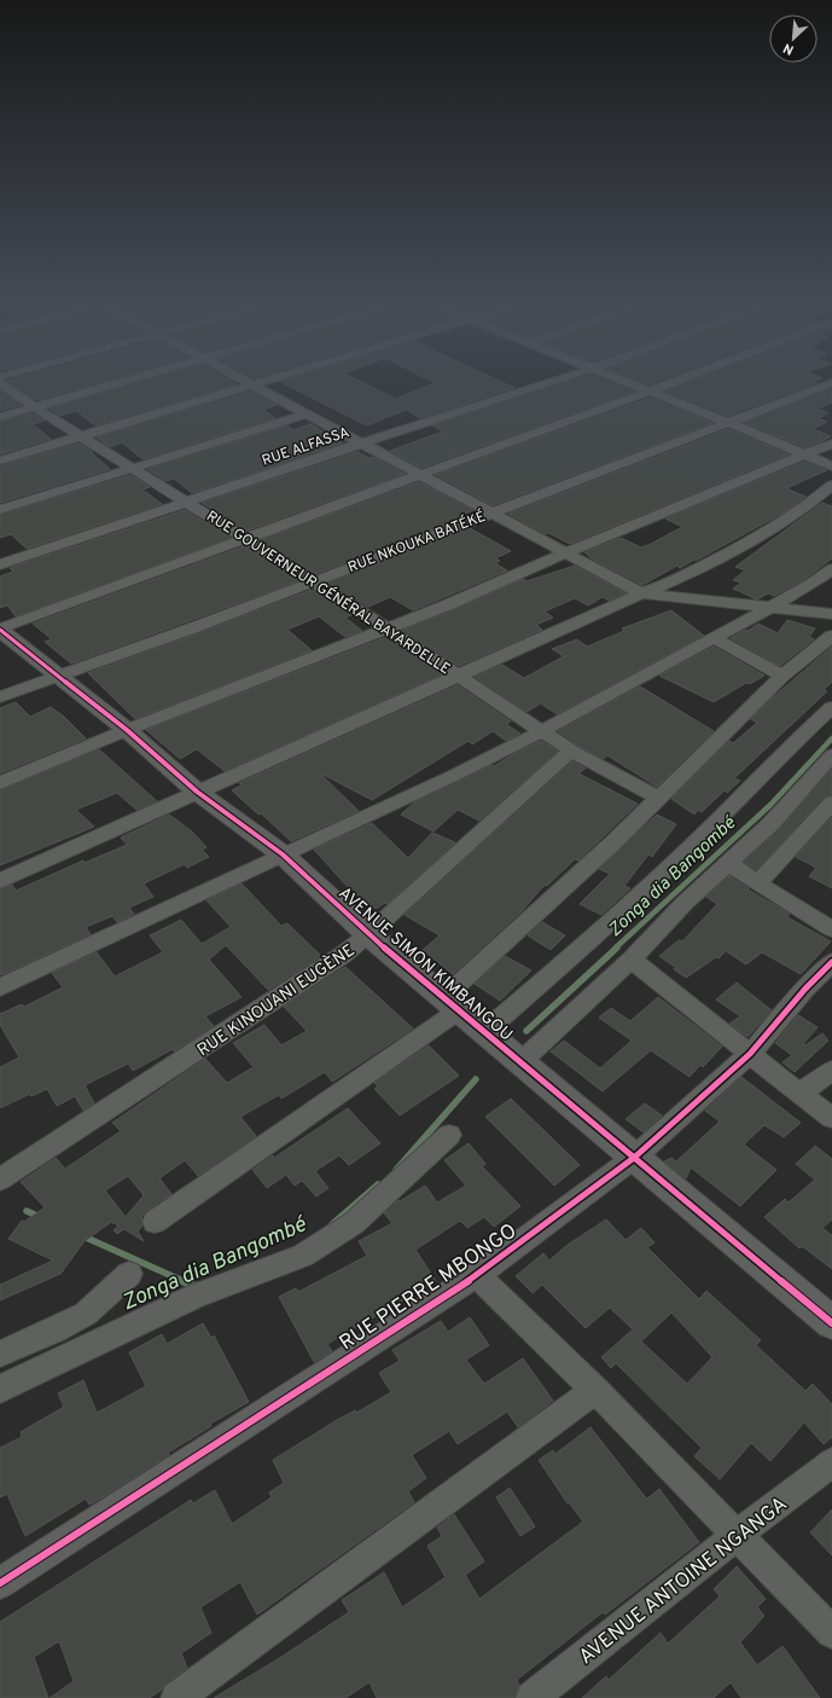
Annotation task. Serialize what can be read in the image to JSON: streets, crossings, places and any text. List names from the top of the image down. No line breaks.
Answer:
{"streets":{"street":["RUE ALFASSA","RUE NKOUKA BATÉKÉ","RUE GOUVERNEUR GÉNÉRAL BAYARDELLE","AVENUE SIMON KIMBANGOU","RUE KINOUANI EUGÈNE","RUE PIERRE MBONGO","AVENUE ANTOINE NGANGA"]},"crossings":[["RUE ALFASSA","RUE GOUVERNEUR GÉNÉRAL BAYARDELLE"],["RUE NKOUKA BATÉKÉ","RUE GOUVERNEUR GÉNÉRAL BAYARDELLE"],["RUE NKOUKA BATÉKÉ","AVENUE SIMON KIMBANGOU"],["RUE GOUVERNEUR GÉNÉRAL BAYARDELLE","RUE KINOUANI EUGÈNE"],["AVENUE SIMON KIMBANGOU","RUE KINOUANI EUGÈNE"],["AVENUE SIMON KIMBANGOU","RUE PIERRE MBONGO"]],"water":["Zonga dia Bangombé"],"north":"bottom left"}
